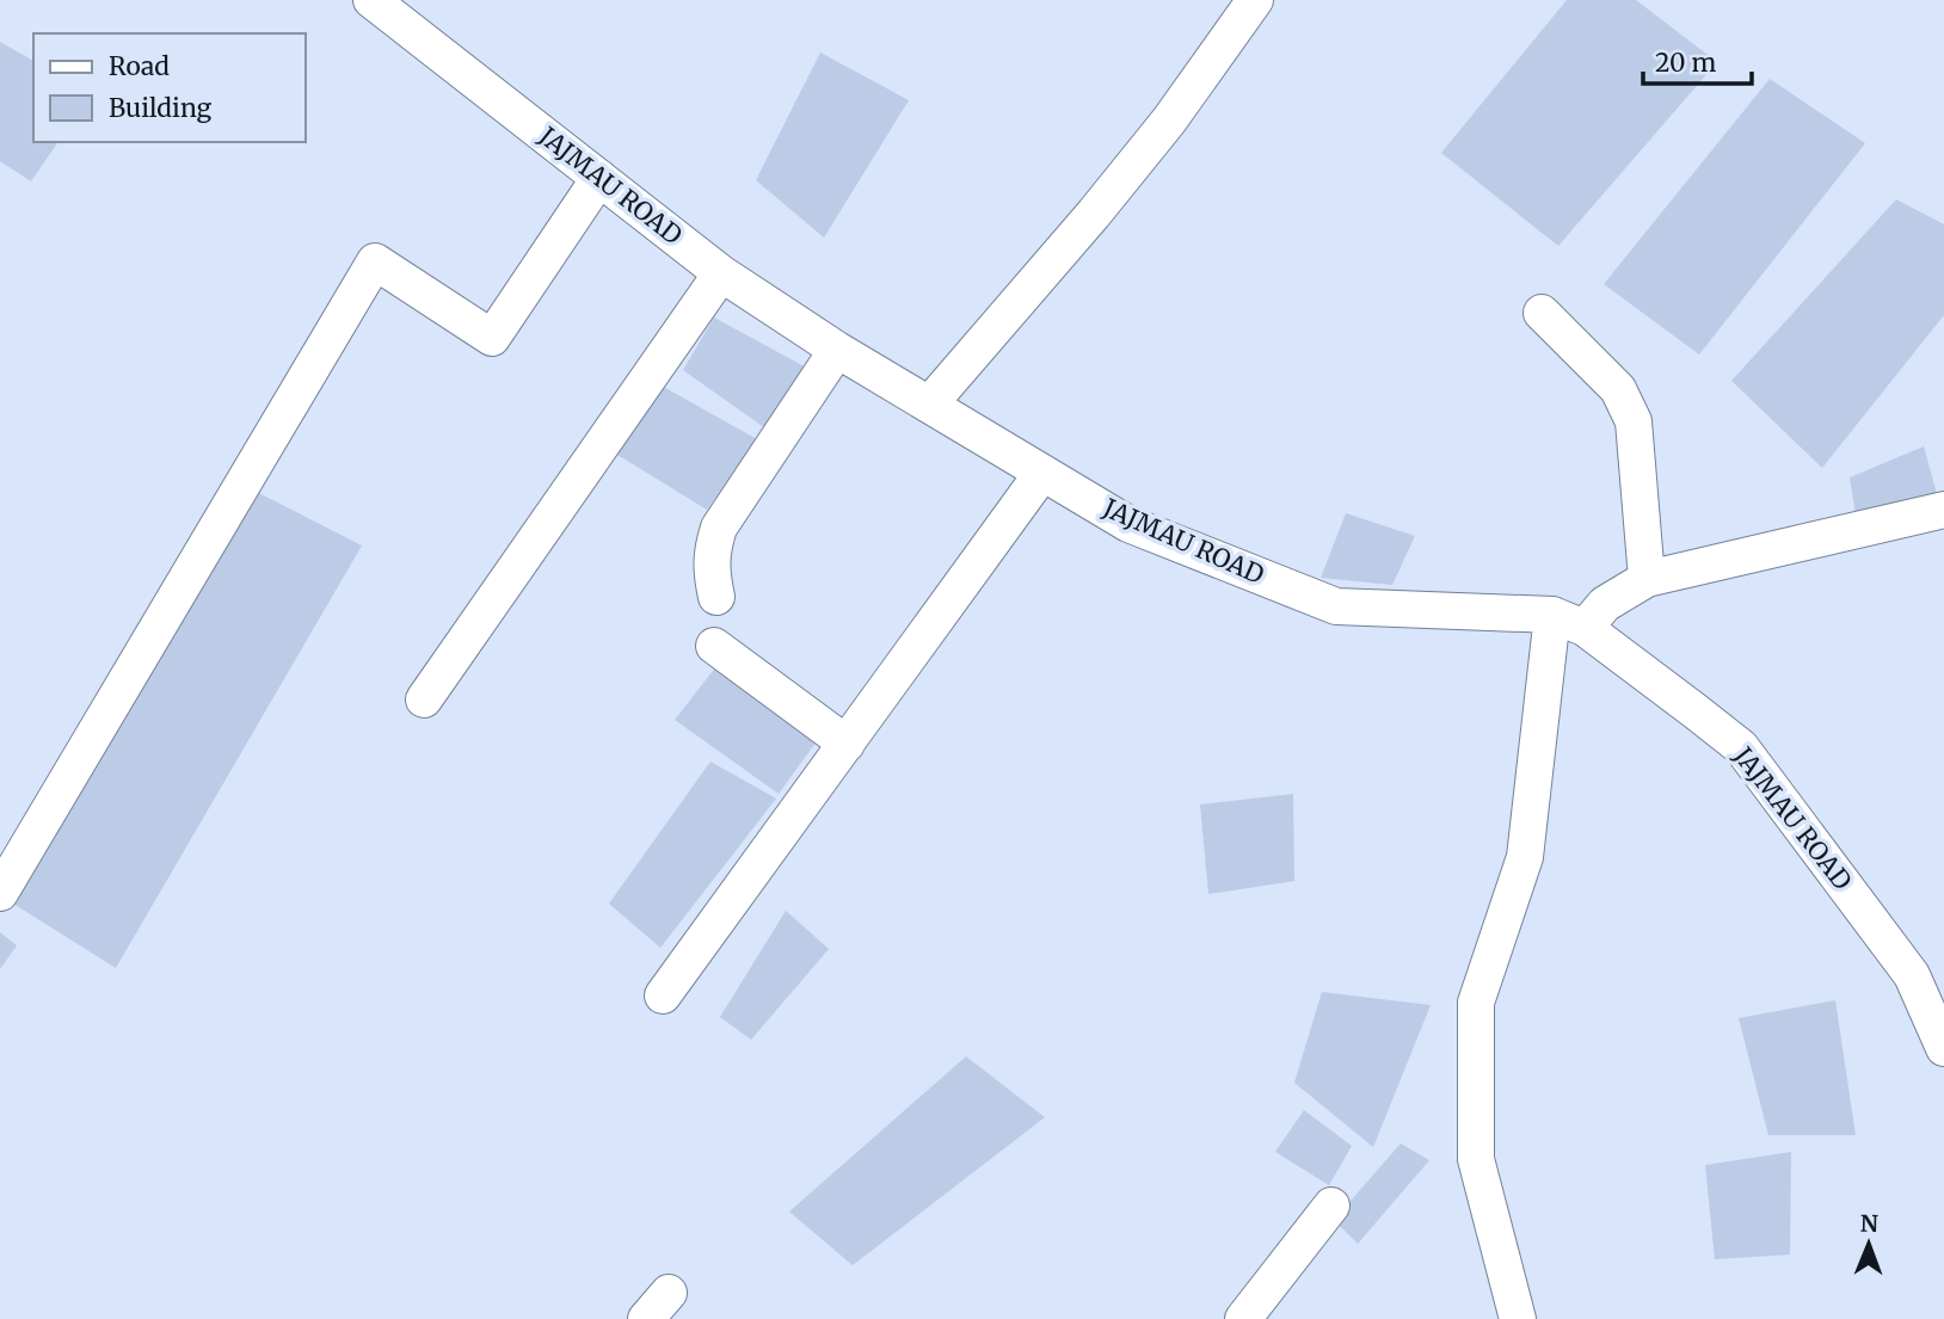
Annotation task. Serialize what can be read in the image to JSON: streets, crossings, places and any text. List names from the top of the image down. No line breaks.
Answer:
{"streets":{"street":["JAJMAU ROAD"]},"legend":["Road","Building"],"scale_bar":"20 m","north":"top"}
